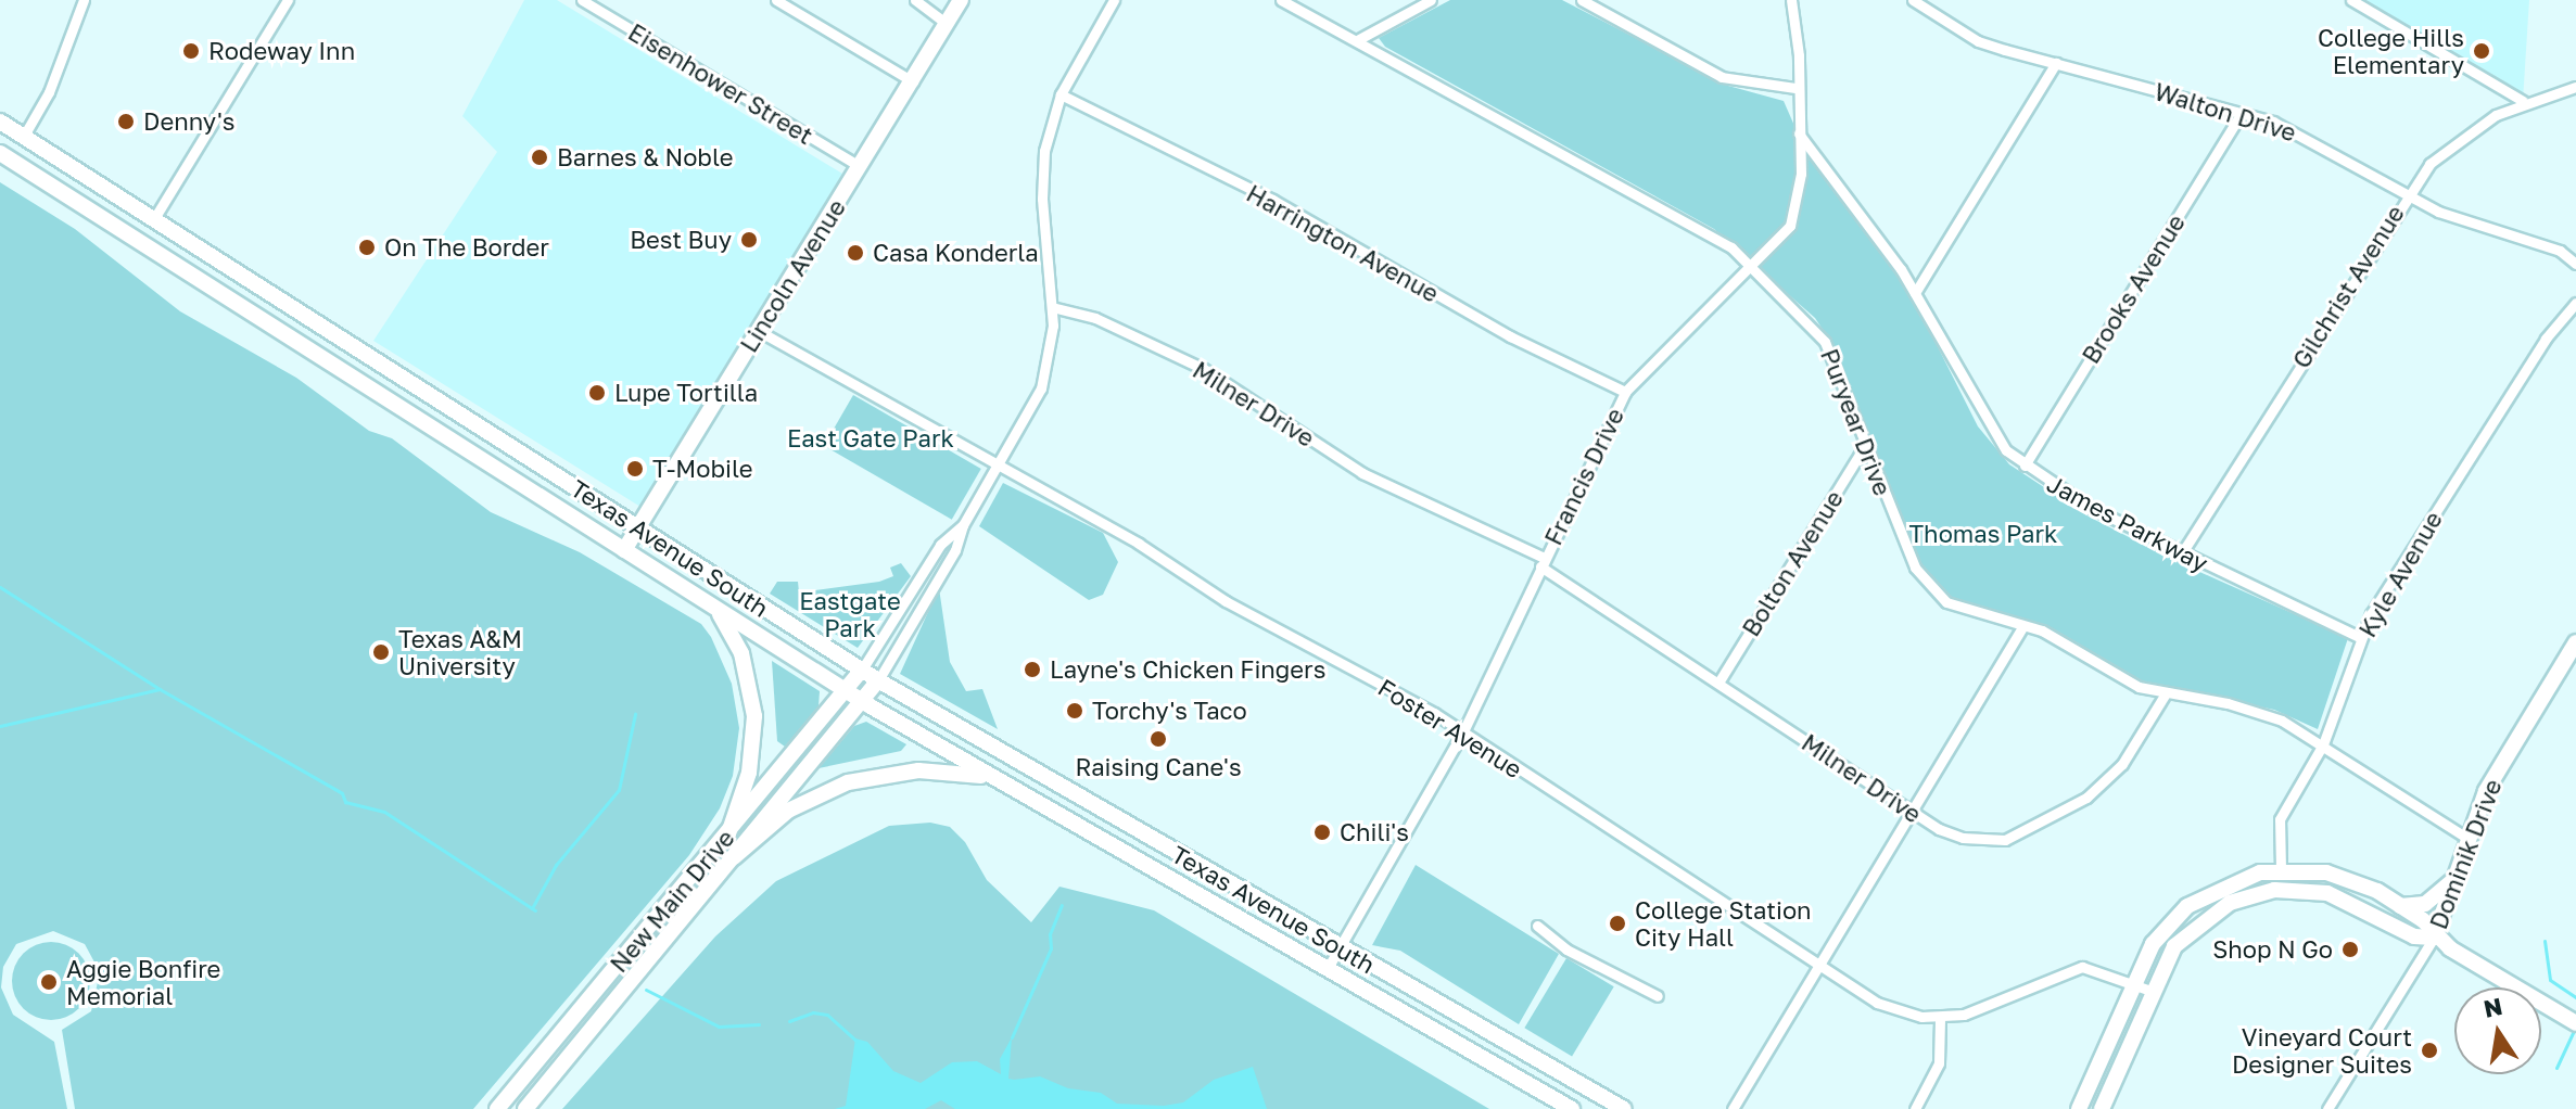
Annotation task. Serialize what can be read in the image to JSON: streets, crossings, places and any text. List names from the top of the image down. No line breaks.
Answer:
{"streets":{"main road":["Lincoln Avenue","Texas Avenue South","Dominik Drive","New Main Drive"],"street":["Eisenhower Street","Walton Drive","Harrington Avenue","Gilchrist Avenue","Brooks Avenue","Milner Drive","Puryear Drive","Francis Drive","James Parkway","Bolton Avenue","Kyle Avenue","Foster Avenue"]},"crossings":[["Eisenhower Street","Lincoln Avenue"],["Walton Drive","Gilchrist Avenue"],["Walton Drive","Brooks Avenue"],["Harrington Avenue","Francis Drive"],["Lincoln Avenue","Texas Avenue South"],["Lincoln Avenue","Foster Avenue"],["Gilchrist Avenue","James Parkway"],["Brooks Avenue","James Parkway"],["Milner Drive","Puryear Drive"],["Milner Drive","Francis Drive"],["Milner Drive","Bolton Avenue"],["Puryear Drive","Francis Drive"],["Puryear Drive","Bolton Avenue"],["Puryear Drive","Kyle Avenue"],["Puryear Drive","Dominik Drive"],["Francis Drive","James Parkway"],["Francis Drive","Texas Avenue South"],["Francis Drive","Foster Avenue"],["James Parkway","Kyle Avenue"],["Texas Avenue South","New Main Drive"]],"parks":["East Gate Park","Thomas Park","Eastgate Park"],"places":["Rodeway Inn","College Hills Elementary","Denny's","Barnes & Noble","Best Buy","On The Border","Casa Konderla","Lupe Tortilla","T-Mobile","Texas A&M University","Layne's Chicken Fingers","Torchy's Taco","Raising Cane's","Chili's","College Station City Hall","Shop N Go","Aggie Bonfire Memorial","Vineyard Court Designer Suites"],"north":"top"}
